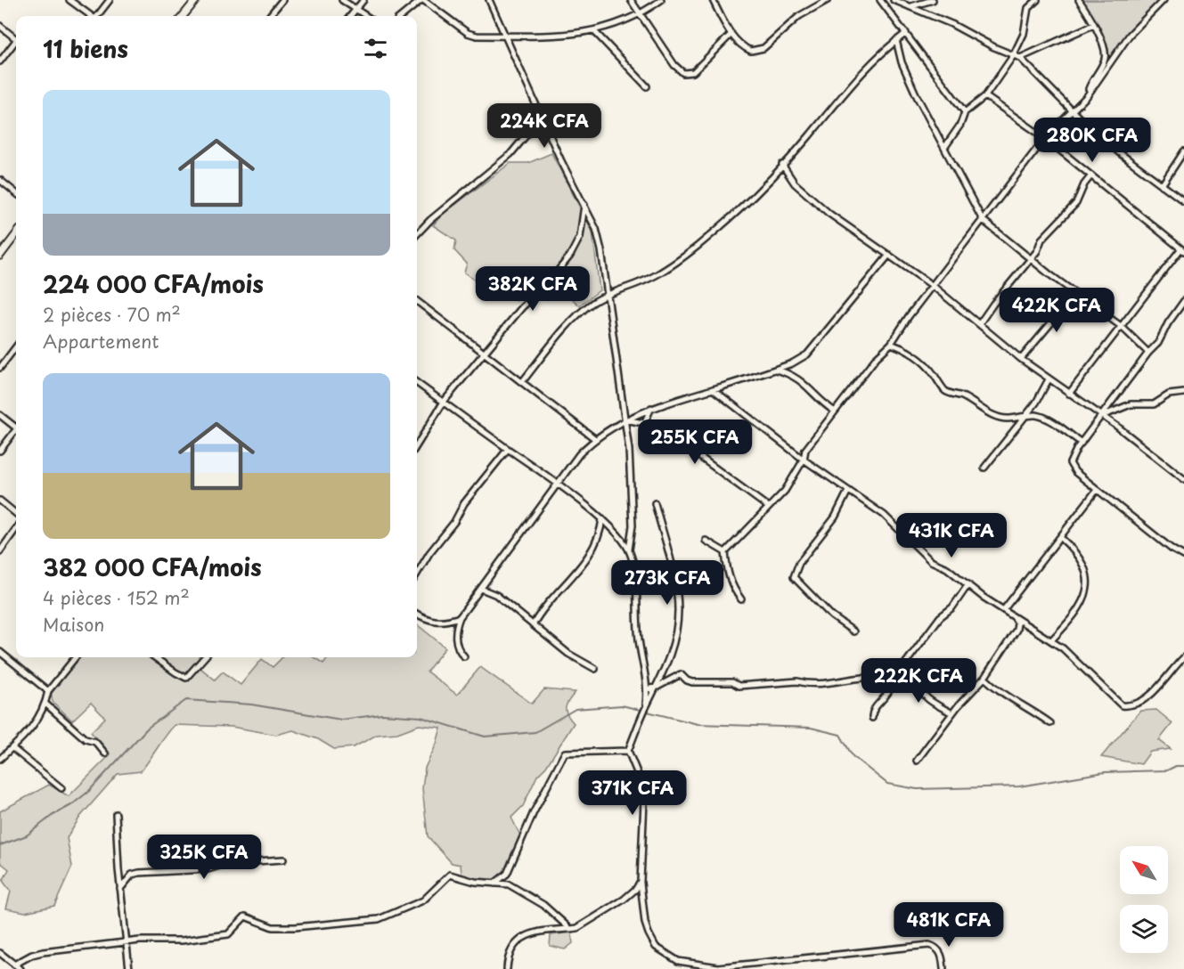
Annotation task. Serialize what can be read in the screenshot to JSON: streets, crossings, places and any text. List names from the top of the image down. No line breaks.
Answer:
{"north":"top left","page":{"heading":"11 biens","list":[{"name":"224 000 CFA/mois","note":"2 pièces · 70 m² · Appartement"},{"name":"382 000 CFA/mois","note":"4 pièces · 152 m² · Maison"}],"price":["224K CFA","280K CFA","382K CFA","422K CFA","255K CFA","431K CFA","273K CFA","222K CFA","371K CFA","325K CFA","481K CFA"]}}
